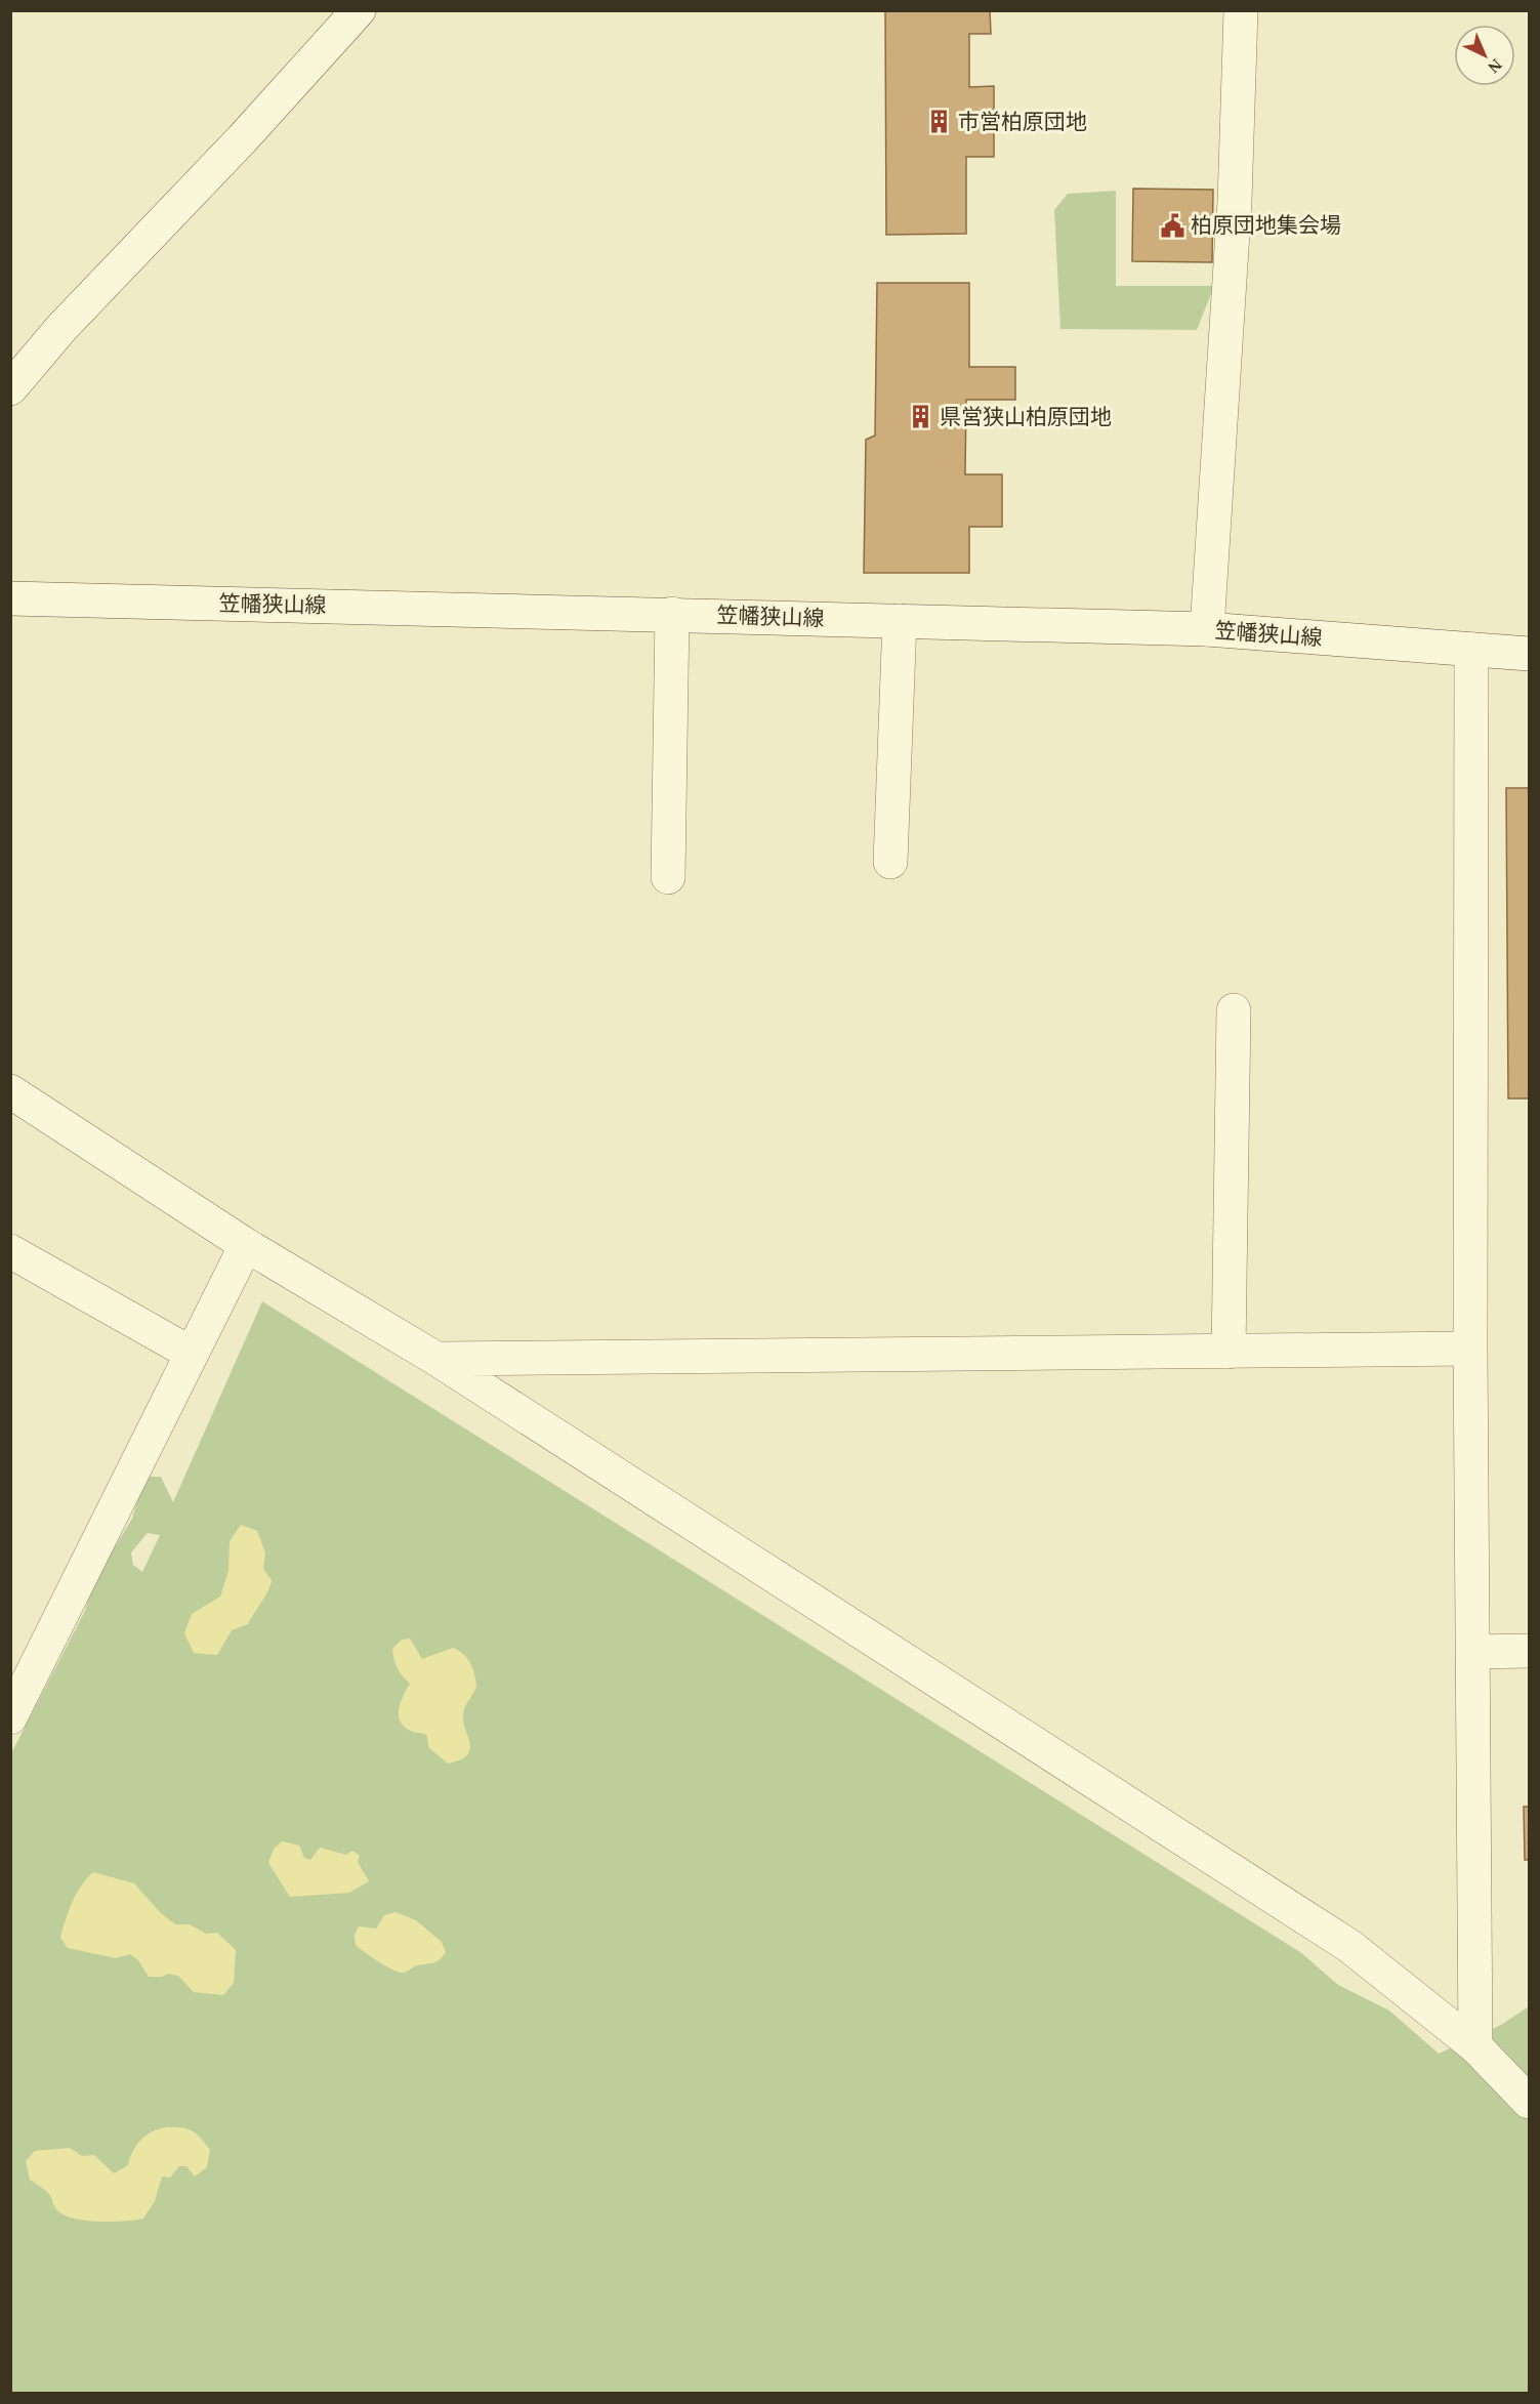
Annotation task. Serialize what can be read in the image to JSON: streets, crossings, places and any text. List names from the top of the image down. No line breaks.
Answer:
{"streets":{"street":["笠幡狭山線"]},"places":{"building":["市営柏原団地","県営狭山柏原団地"],"public building":["柏原団地集会場"]},"north":"bottom right"}
